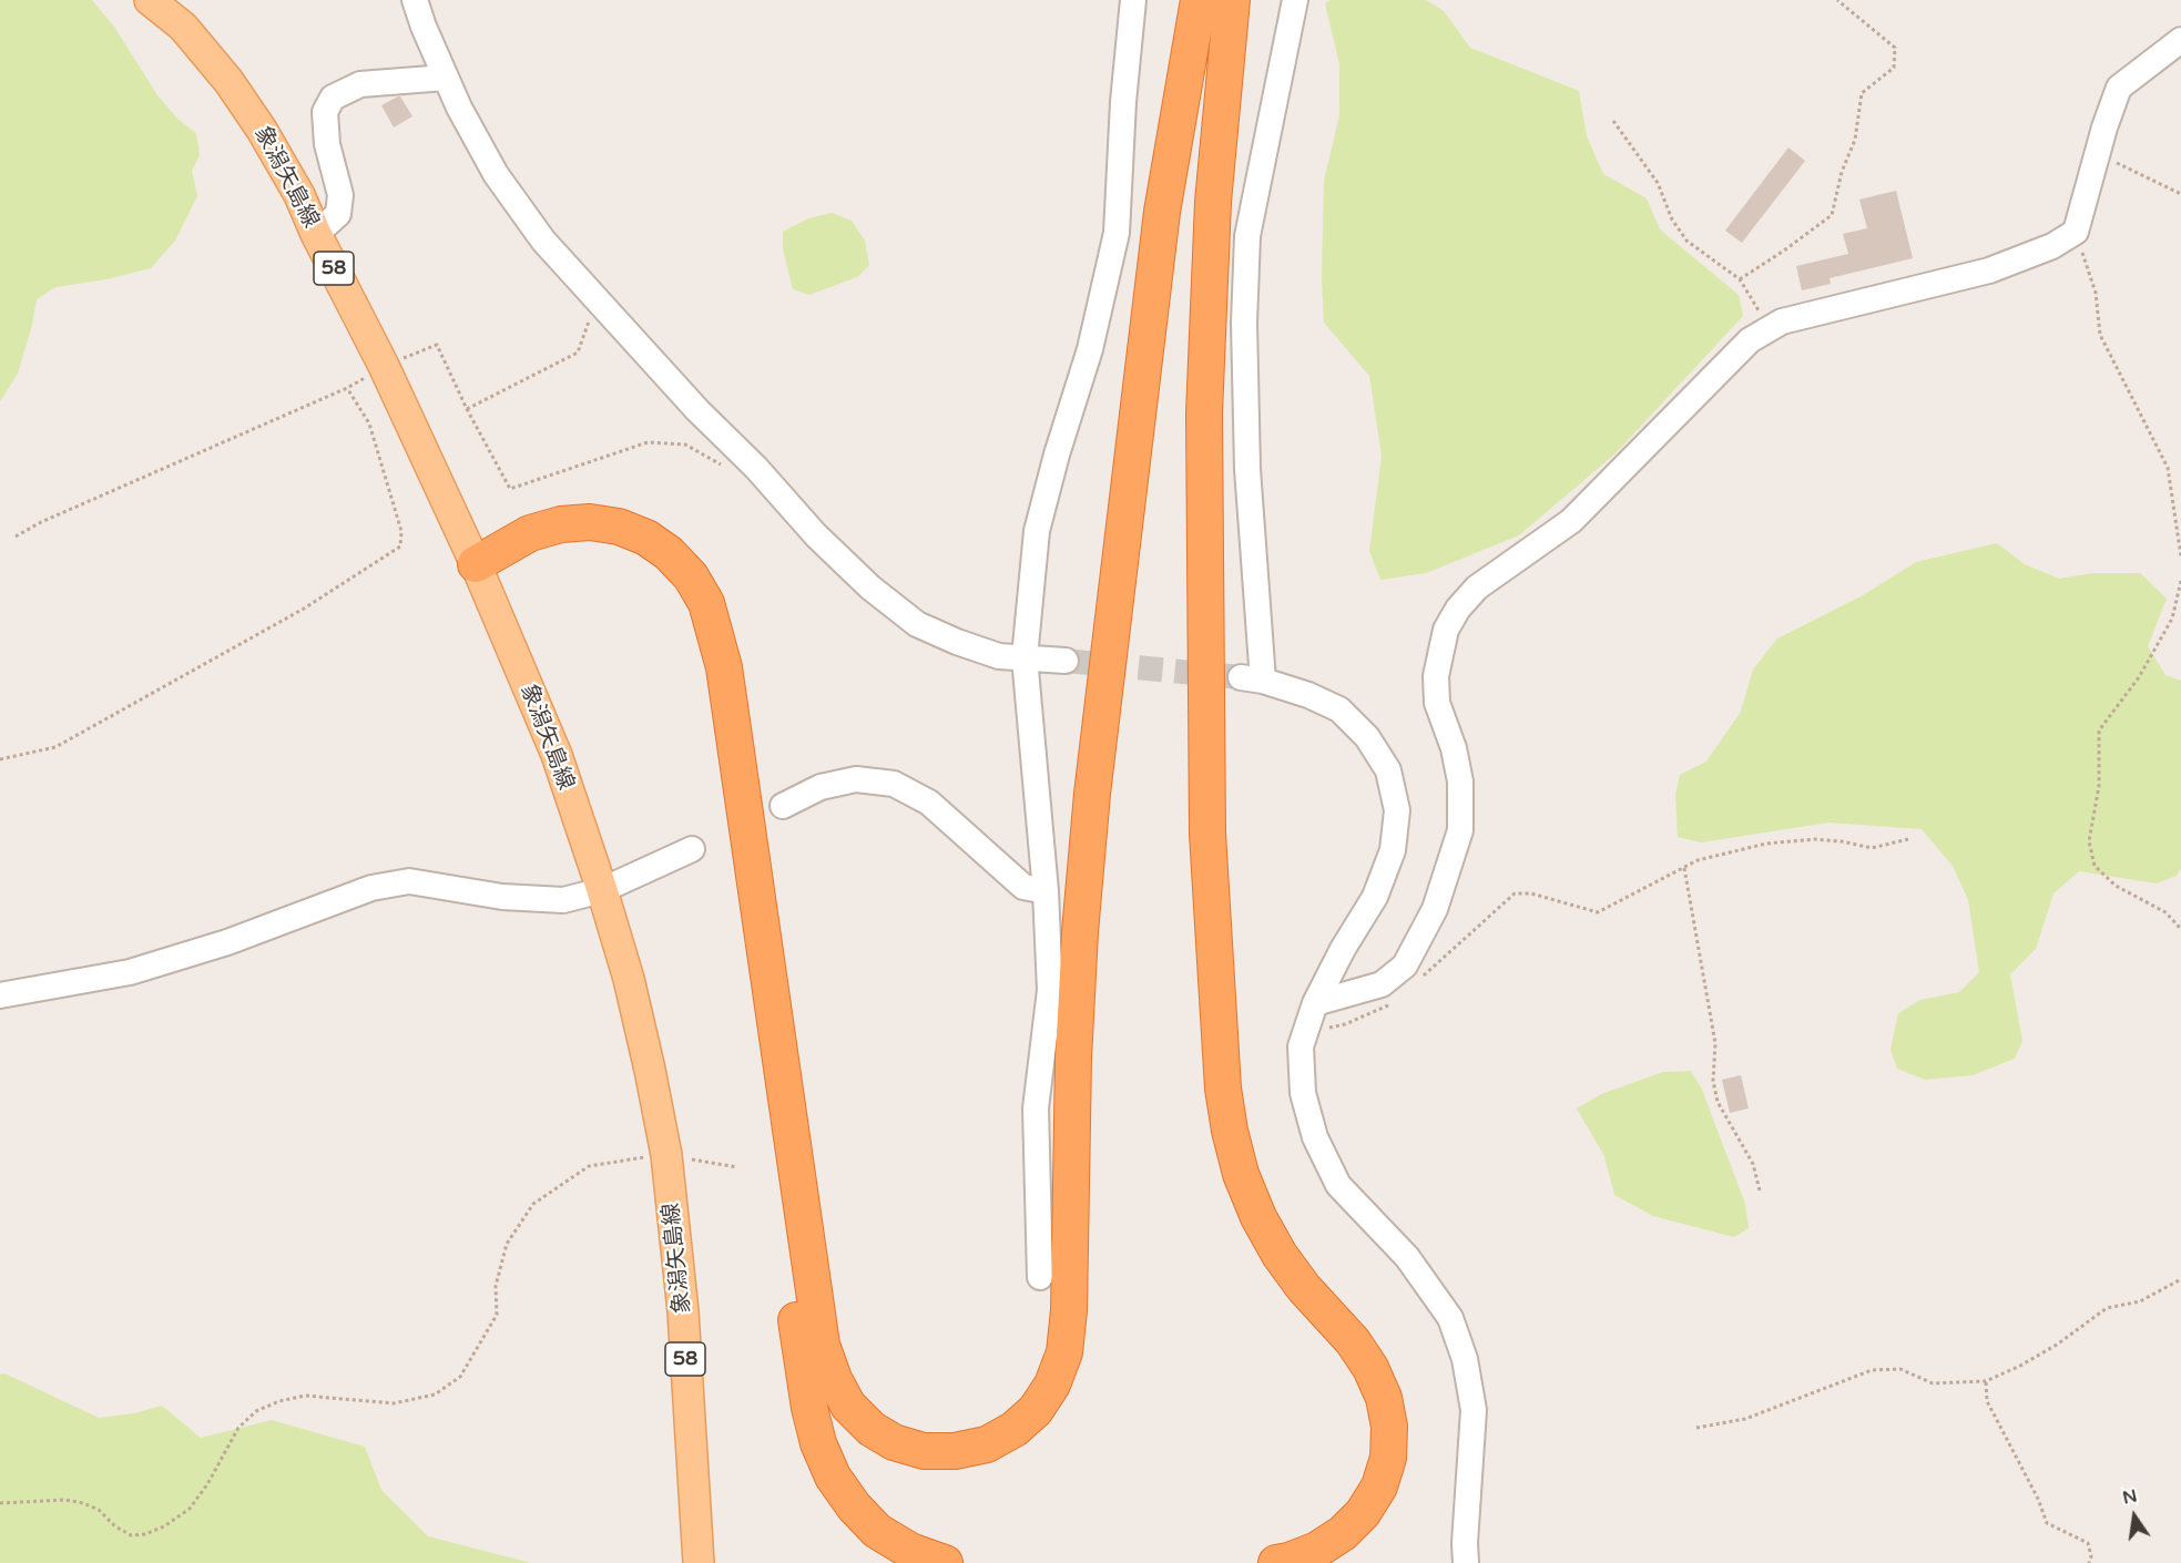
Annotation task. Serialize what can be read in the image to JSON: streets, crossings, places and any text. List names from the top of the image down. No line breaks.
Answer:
{"streets":{"main road":["象潟矢島線","58"]},"north":"top"}
